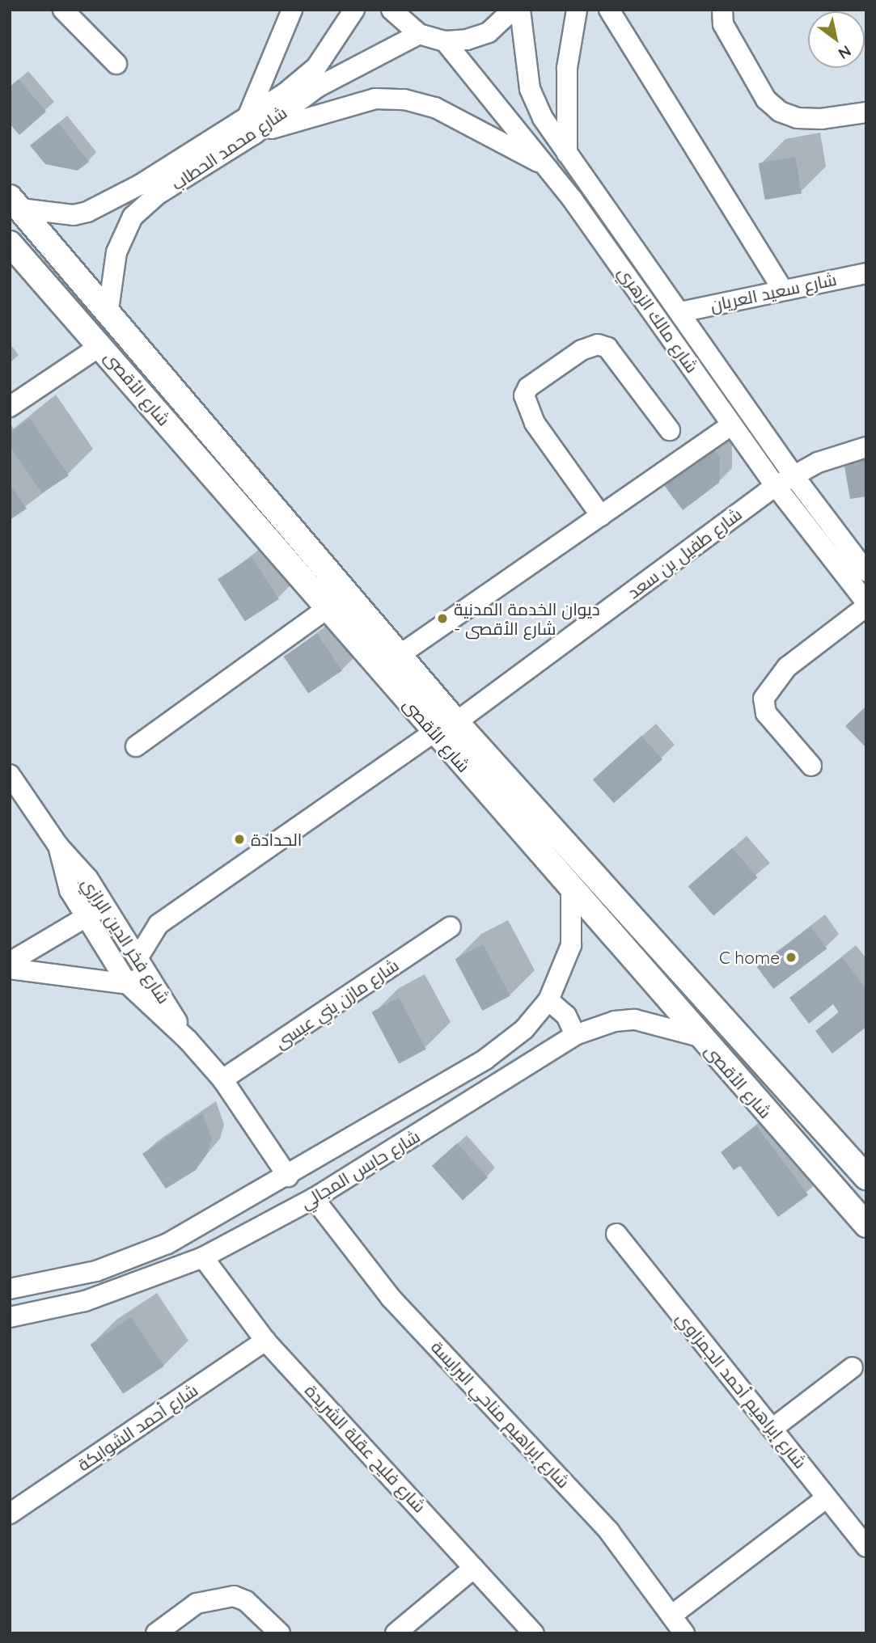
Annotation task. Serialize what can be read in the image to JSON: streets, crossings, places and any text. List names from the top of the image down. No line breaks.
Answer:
{"streets":{"main road":["شارع الأقصى"],"street":["شارع محمد الحطاب","شارع سعيد العريان","شارع مالك الزهري","شارع طفيل بن سعد","شارع فخر الدين الرازي","شارع مازن بني عيسى","شارع حابس المجالي","شارع إبراهيم أحمد الجمزاوي","شارع إبراهيم مناحي البرايسة","شارع أحمد الشوابكة","شارع فليح عقلة الشريدة"]},"crossings":[["شارع محمد الحطاب","شارع الأقصى"],["شارع سعيد العريان","شارع مالك الزهري"],["شارع مالك الزهري","شارع طفيل بن سعد"],["شارع الأقصى","شارع طفيل بن سعد"],["شارع الأقصى","شارع حابس المجالي"],["شارع فخر الدين الرازي","شارع مازن بني عيسى"],["شارع فخر الدين الرازي","شارع حابس المجالي"],["شارع حابس المجالي","شارع إبراهيم مناحي البرايسة"],["شارع حابس المجالي","شارع فليح عقلة الشريدة"],["شارع أحمد الشوابكة","شارع فليح عقلة الشريدة"]],"places":["ديوان الخدمة المدنية - شارع الأقصى","الحدادة","C home"],"north":"bottom right"}
